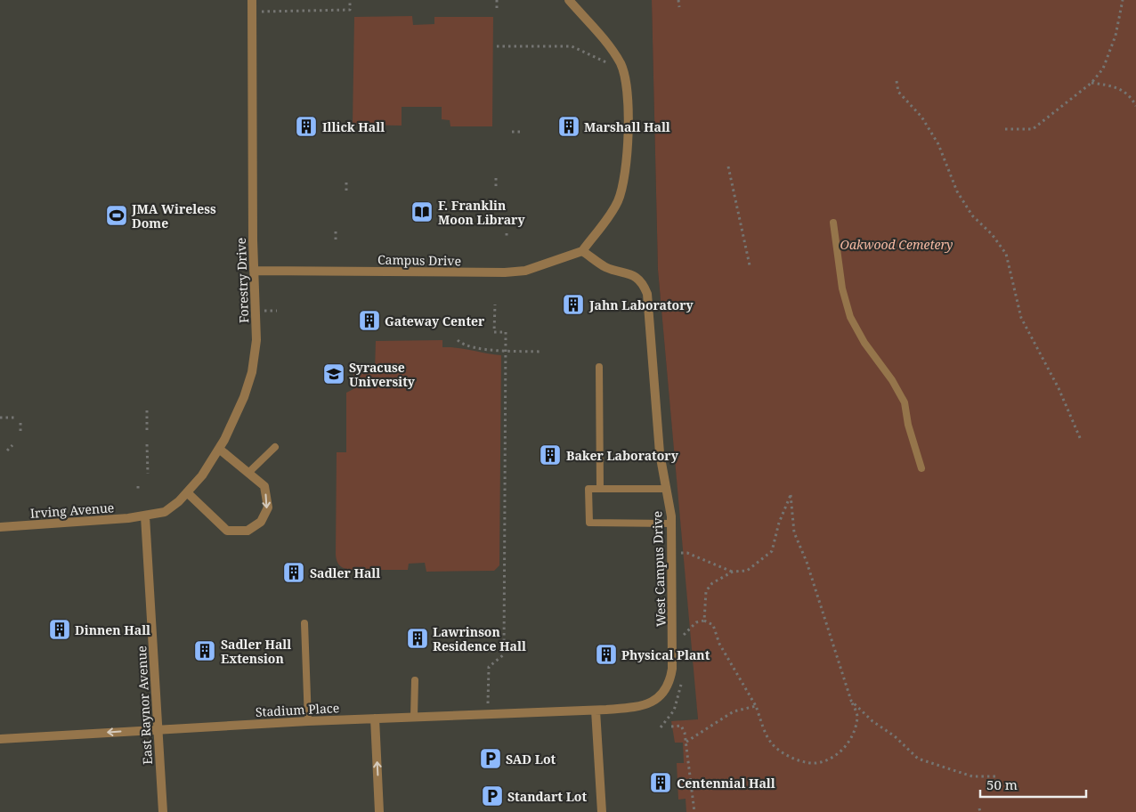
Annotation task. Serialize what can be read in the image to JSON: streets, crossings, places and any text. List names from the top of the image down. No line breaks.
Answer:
{"streets":{"street":["Campus Drive","Forestry Drive","Irving Avenue","West Campus Drive","East Raynor Avenue","Stadium Place"]},"crossings":[["Campus Drive","Forestry Drive"],["Campus Drive","West Campus Drive"],["Forestry Drive","Irving Avenue"],["Forestry Drive","East Raynor Avenue"],["Irving Avenue","East Raynor Avenue"],["West Campus Drive","Stadium Place"],["East Raynor Avenue","Stadium Place"]],"parks":["Oakwood Cemetery"],"places":{"building":["Illick Hall","Marshall Hall","Jahn Laboratory","Gateway Center","Baker Laboratory","Sadler Hall","Dinnen Hall","Lawrinson Residence Hall","Sadler Hall Extension","Physical Plant","Centennial Hall"],"library":["F. Franklin Moon Library"],"sports":["JMA Wireless Dome"],"school or university":["Syracuse University"],"parking":["SAD Lot","Standart Lot"]},"scale_bar":"50 m"}
